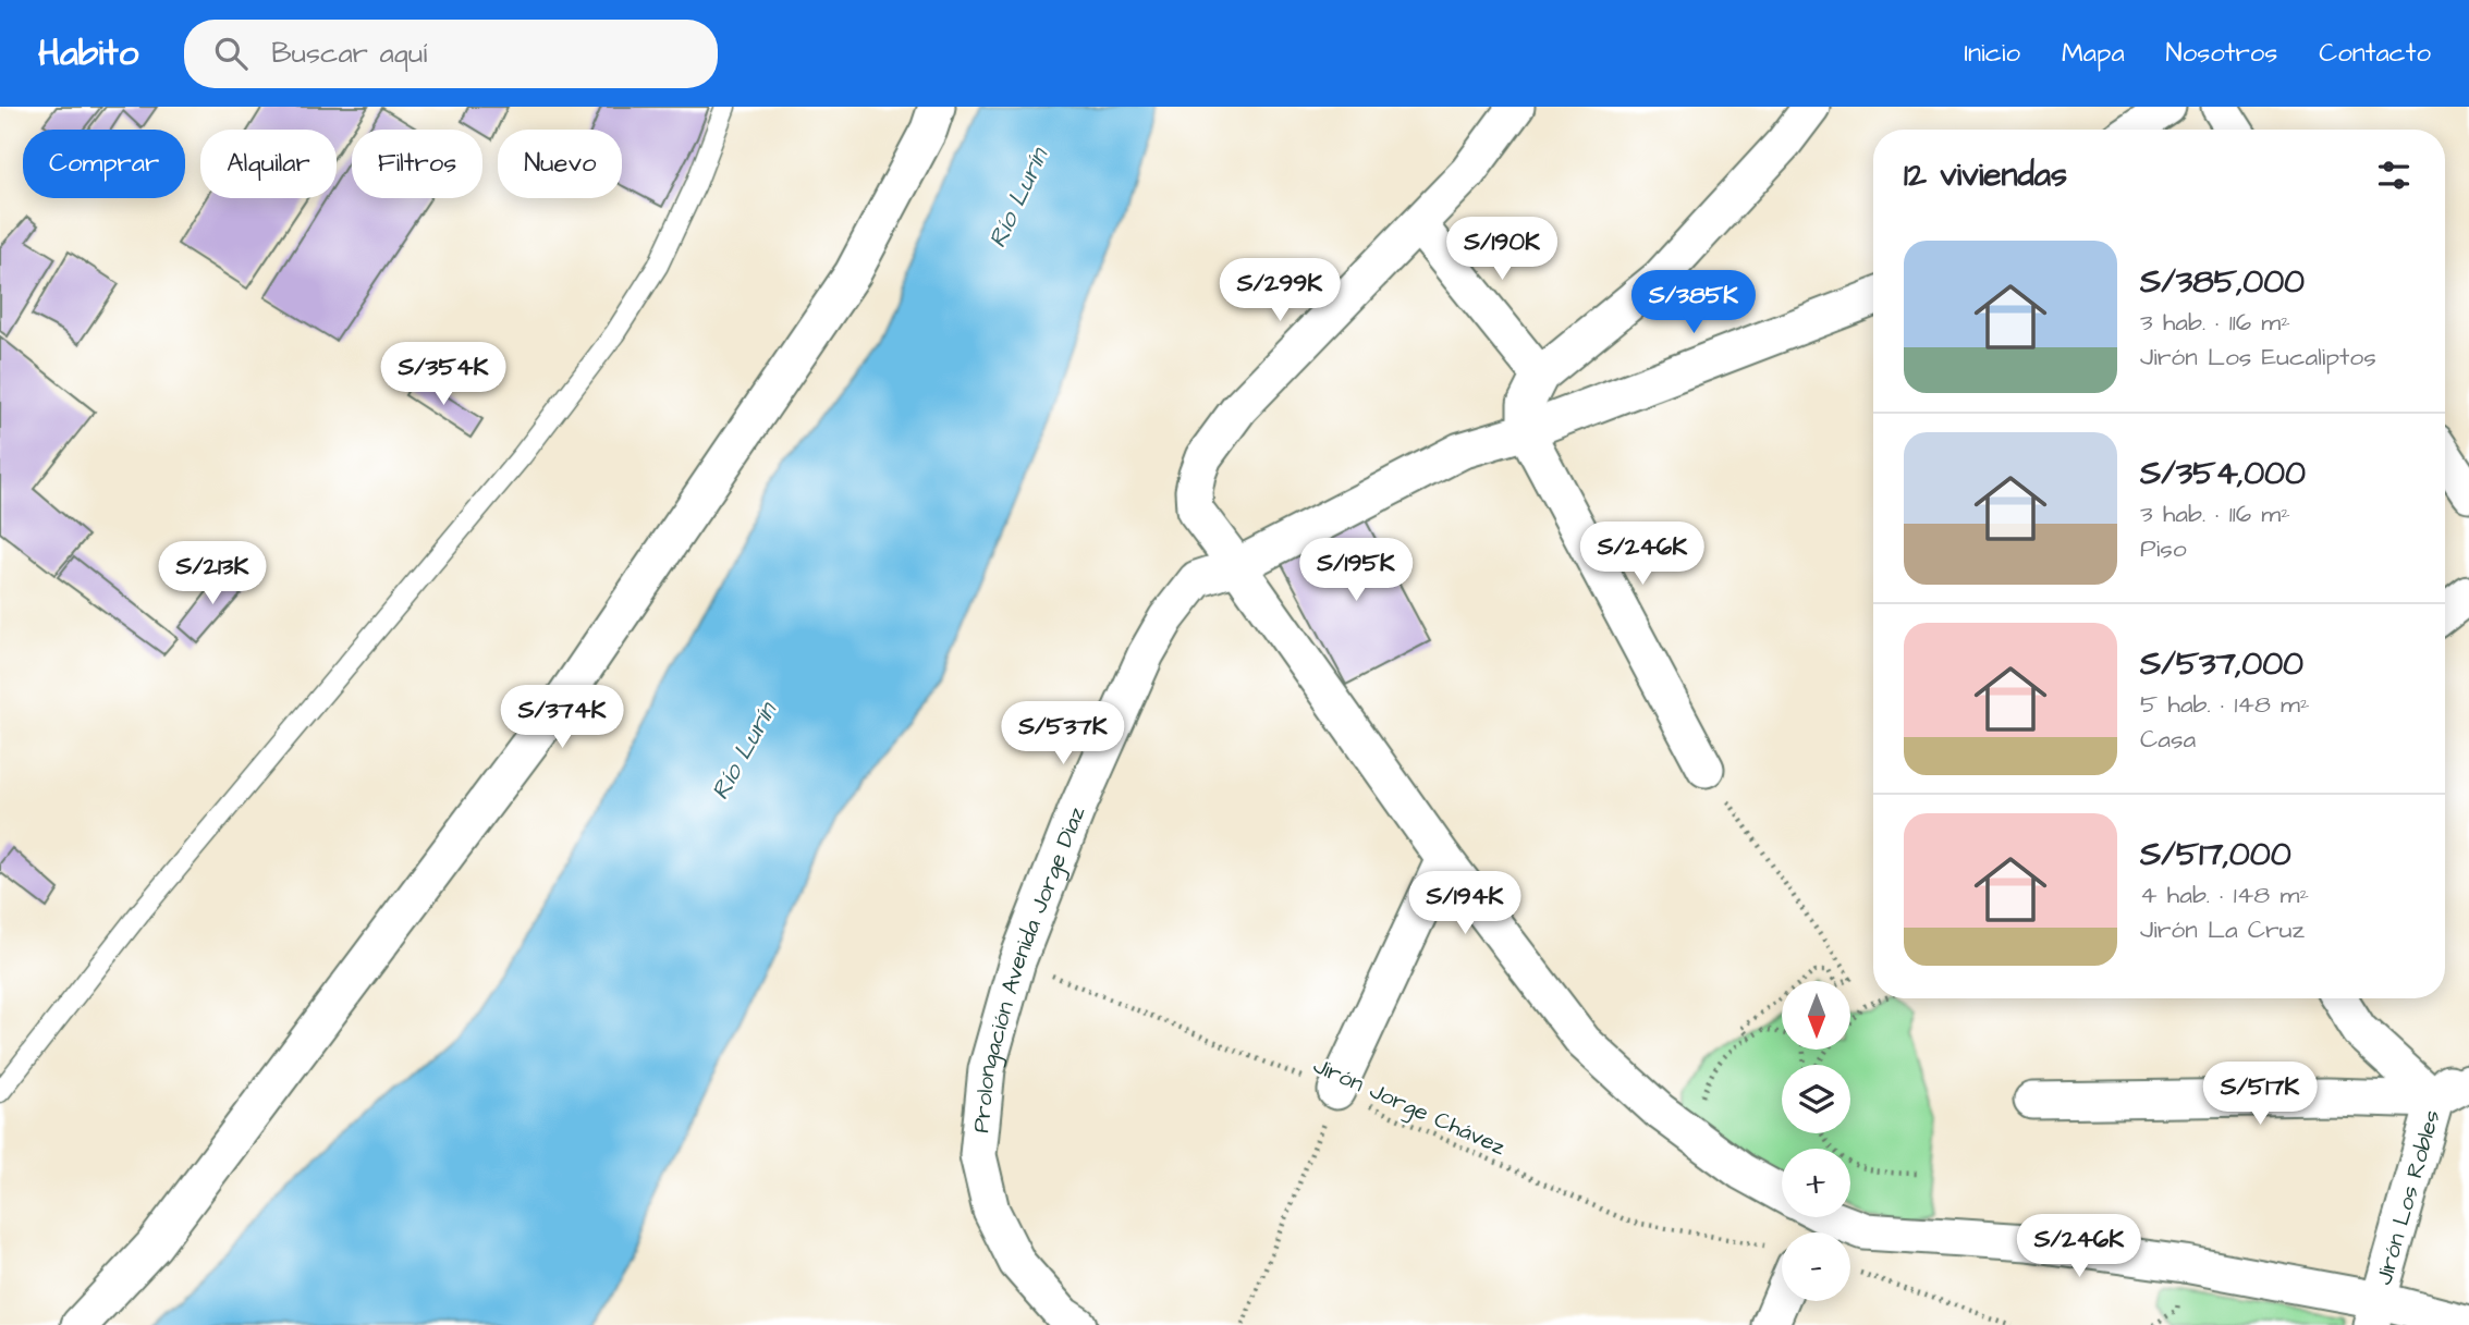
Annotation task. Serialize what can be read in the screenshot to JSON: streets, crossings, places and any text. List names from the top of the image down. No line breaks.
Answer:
{"streets":{"street":["Prolongación Avenida Jorge Diaz","Jirón Los Robles"],"path":["Jirón Jorge Chávez"]},"crossings":[["Prolongación Avenida Jorge Diaz","Jirón Jorge Chávez"]],"water":["Río Lurín"],"north":"bottom","page":{"header":"Habito","search":"Buscar aquí","nav":["Inicio","Mapa","Nosotros","Contacto"],"chip":["Comprar","Alquilar","Filtros","Nuevo"],"heading":"12 viviendas","price":["S/190K","S/299K","S/385K","S/354K","S/246K","S/195K","S/213K","S/374K","S/537K","S/194K","S/517K","S/246K"],"list":[{"name":"S/385,000","note":"3 hab. · 116 m² · Jirón Los Eucaliptos"},{"name":"S/354,000","note":"3 hab. · 116 m² · Piso"},{"name":"S/537,000","note":"5 hab. · 148 m² · Casa"},{"name":"S/517,000","note":"4 hab. · 148 m² · Jirón La Cruz"}],"map_buttons":["+","−"]}}
